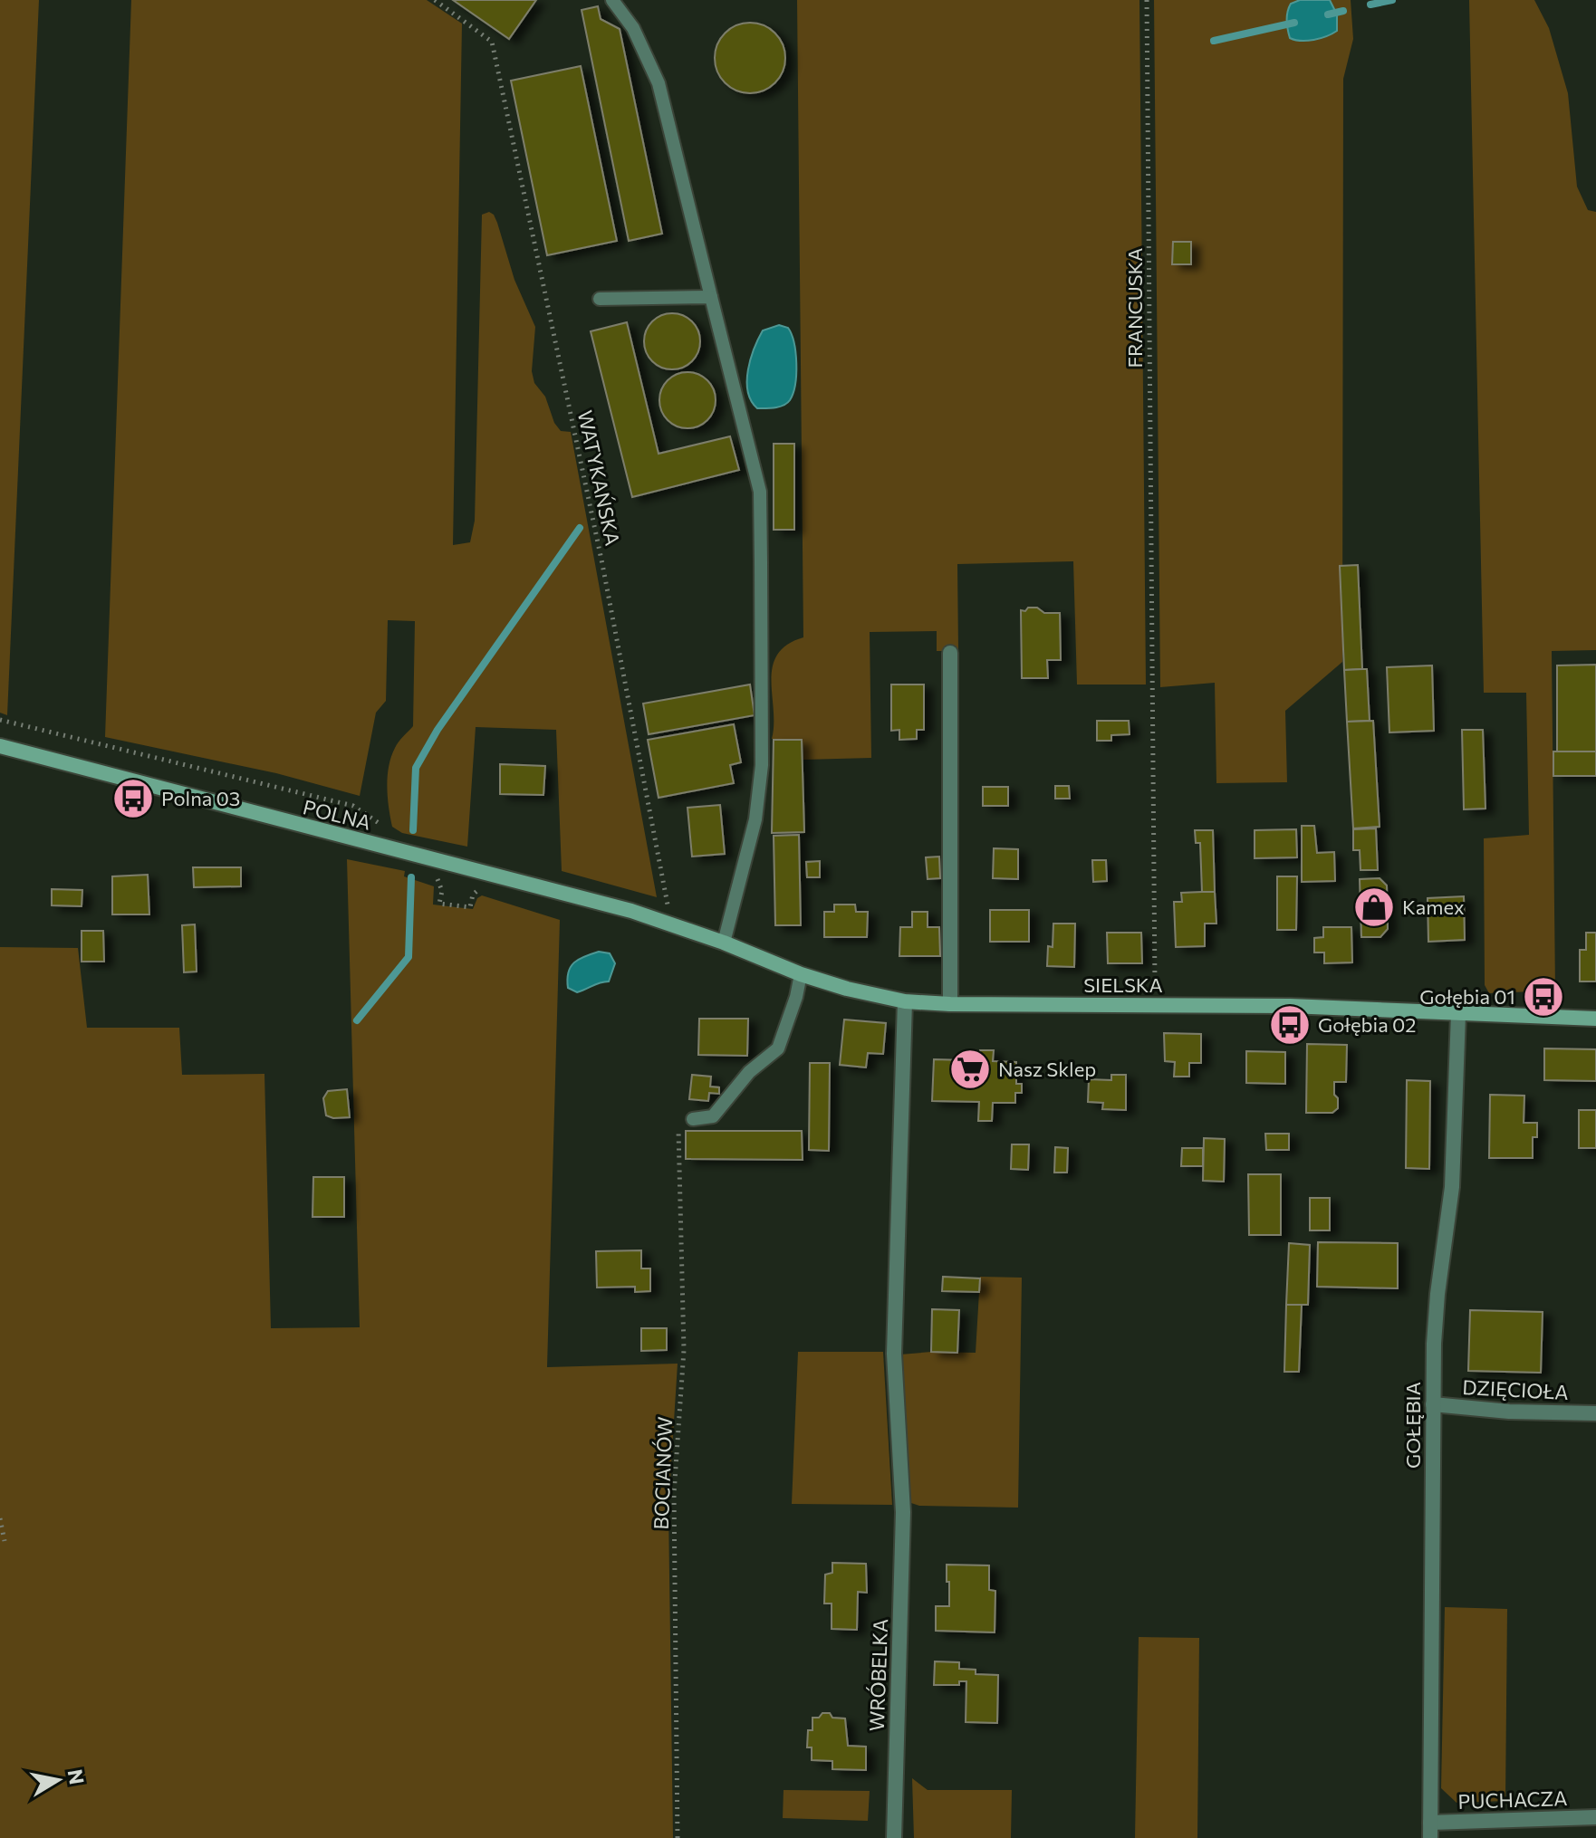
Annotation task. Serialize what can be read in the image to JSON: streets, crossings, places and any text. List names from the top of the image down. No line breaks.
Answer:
{"streets":{"street":["POLNA","SIELSKA","DZIĘCIOŁA","GOŁĘBIA","WRÓBELKA","PUCHACZA"],"path":["FRANCUSKA","WATYKAŃSKA","BOCIANÓW"]},"crossings":[["FRANCUSKA","SIELSKA"],["WATYKAŃSKA","POLNA"],["WATYKAŃSKA","SIELSKA"],["POLNA","SIELSKA"],["SIELSKA","GOŁĘBIA"],["SIELSKA","WRÓBELKA"],["DZIĘCIOŁA","GOŁĘBIA"],["GOŁĘBIA","PUCHACZA"]],"places":{"bus stop":["Polna 03","Gołębia 01","Gołębia 02"],"shop":["Kamex"],"supermarket":["Nasz Sklep"]},"north":"right"}
